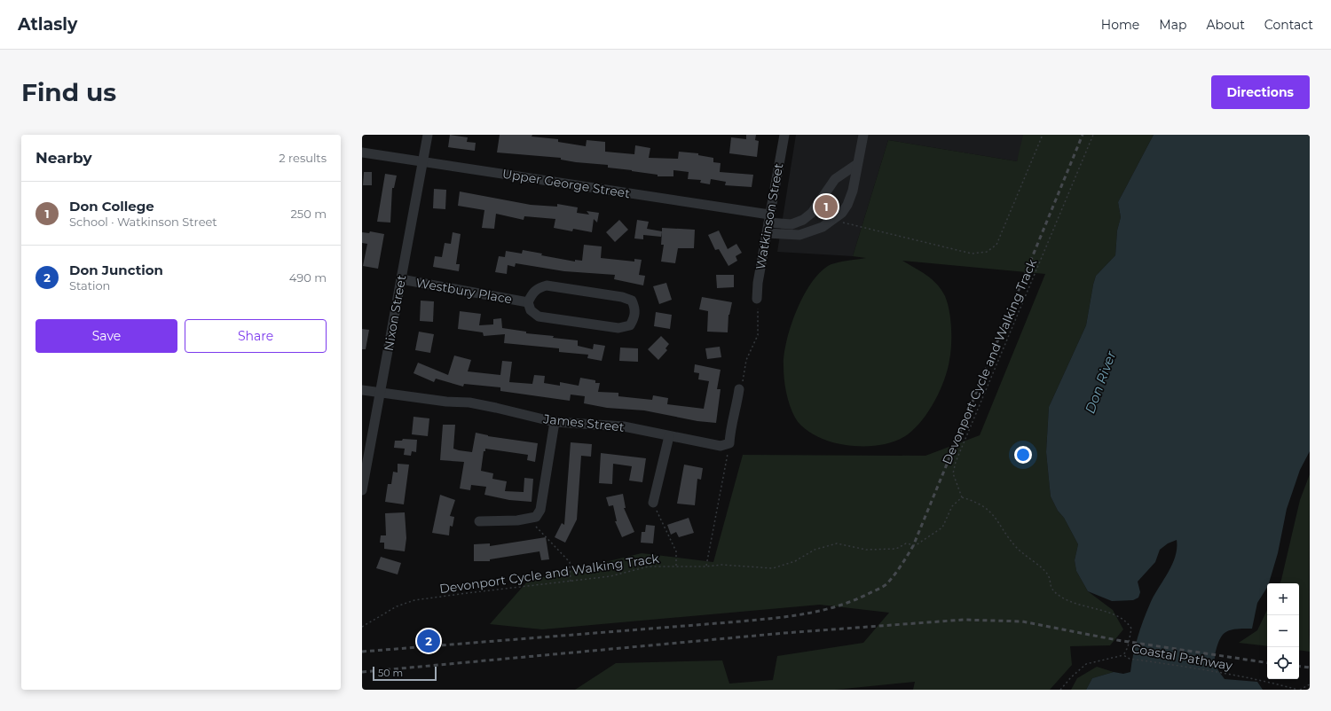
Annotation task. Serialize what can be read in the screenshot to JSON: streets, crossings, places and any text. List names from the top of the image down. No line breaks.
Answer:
{"streets":{"street":["Upper George Street","Watkinson Street","Westbury Place","Nixon Street","James Street"],"path":["Devonport Cycle and Walking Track","Coastal Pathway"]},"crossings":[["Upper George Street","Watkinson Street"],["Upper George Street","Nixon Street"],["Westbury Place","Nixon Street"],["Nixon Street","James Street"],["Devonport Cycle and Walking Track","Coastal Pathway"]],"water":["Don River"],"scale_bar":"50 m","page":{"header":"Atlasly","nav":["Home","Map","About","Contact"],"buttons":["Directions",["Save","Share"]],"title":"Find us","heading":["Nearby","2 results"],"list":[{"mark":"1","name":"Don College","note":"School · Watkinson Street","value":"250 m"},{"mark":"2","name":"Don Junction","note":"Station","value":"490 m"}],"pins":["1","2"],"map_buttons":["+","−"],"scale":"50 m"}}
